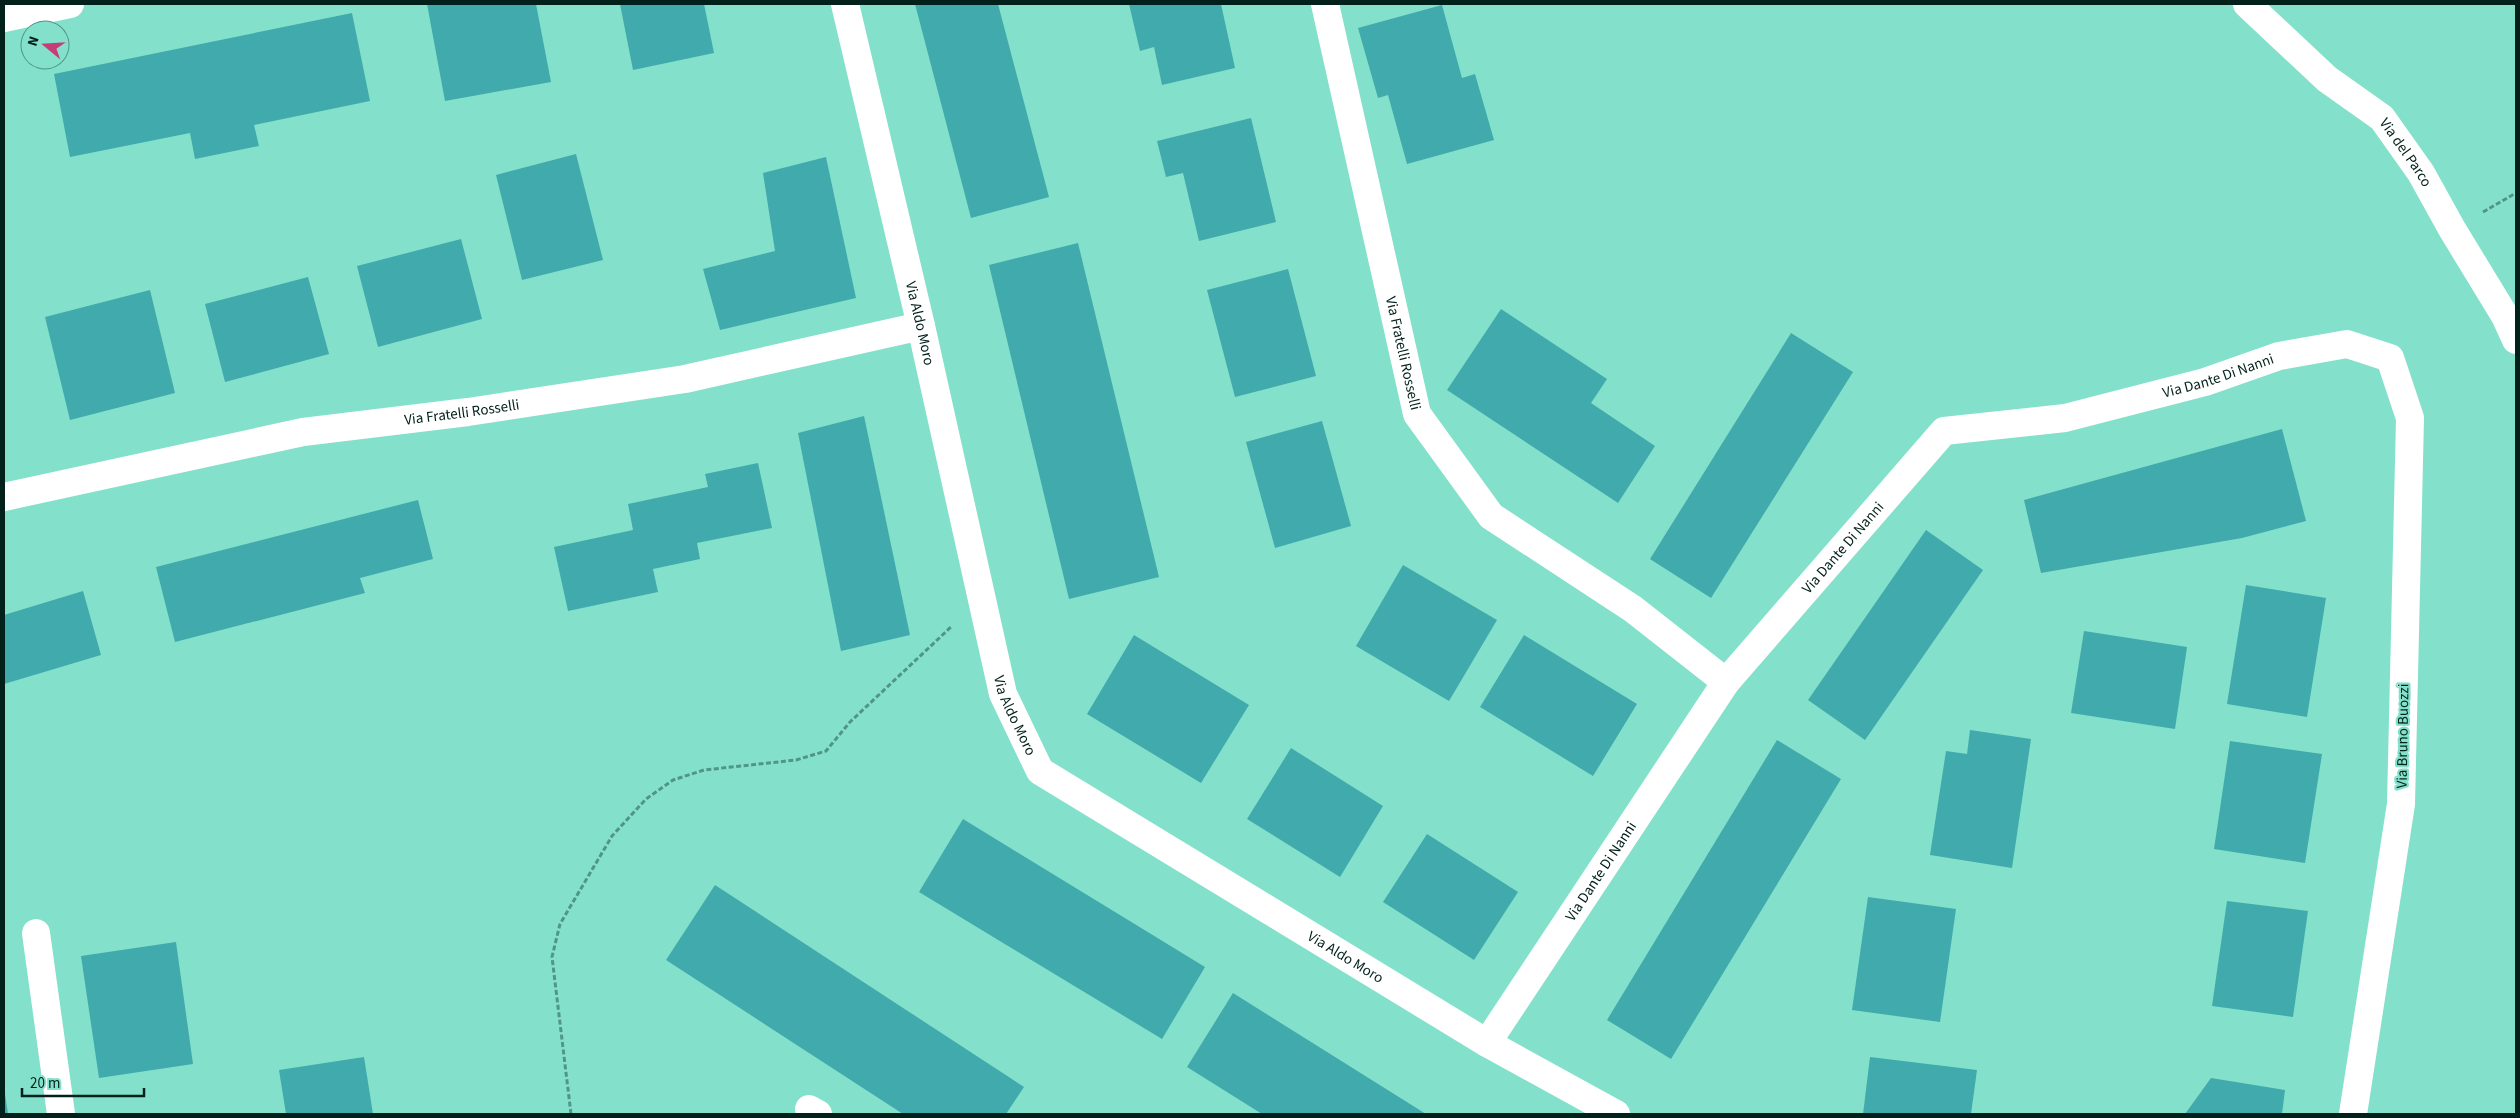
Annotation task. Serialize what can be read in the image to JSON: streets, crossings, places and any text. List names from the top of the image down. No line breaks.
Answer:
{"streets":{"street":["Via del Parco","Via Aldo Moro","Via Fratelli Rosselli","Via Dante Di Nanni","Via Bruno Buozzi"]},"crossings":[["Via Aldo Moro","Via Fratelli Rosselli"],["Via Aldo Moro","Via Dante Di Nanni"],["Via Fratelli Rosselli","Via Dante Di Nanni"],["Via Dante Di Nanni","Via Bruno Buozzi"]],"scale_bar":"20 m","north":"left"}
